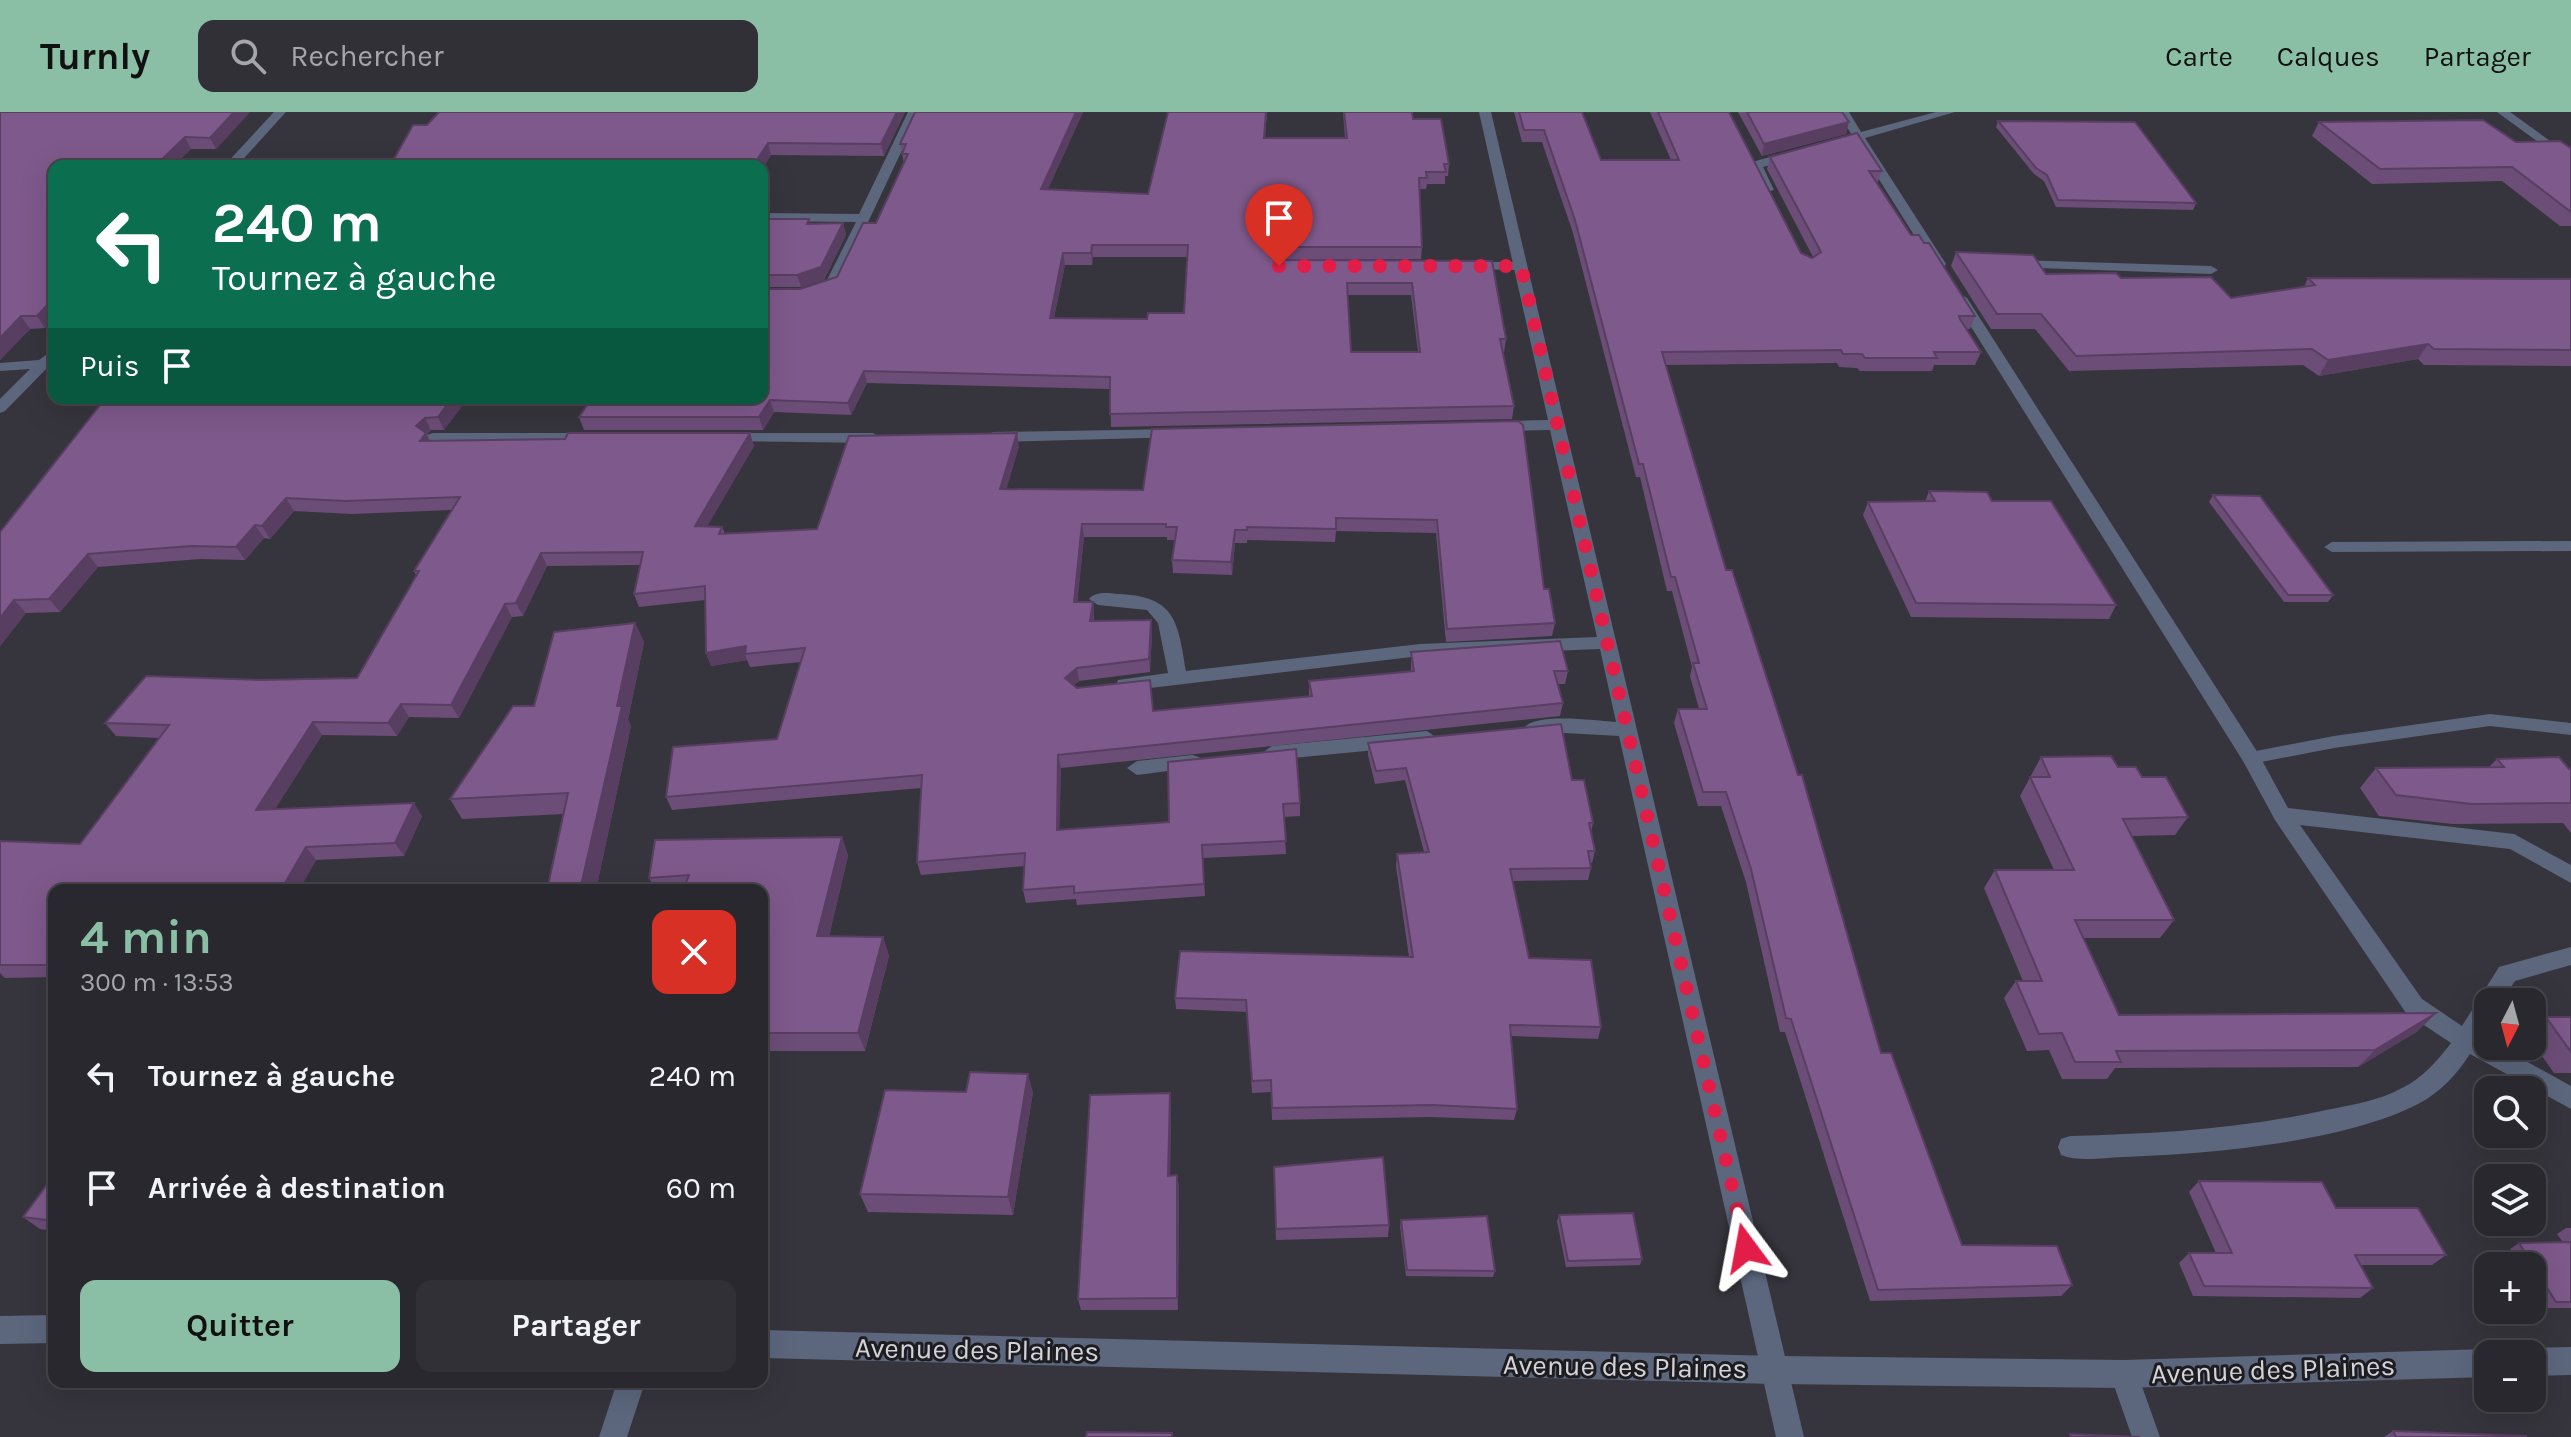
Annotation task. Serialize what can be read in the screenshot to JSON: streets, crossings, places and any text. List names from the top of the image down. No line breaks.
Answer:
{"streets":{"street":["Avenue des Plaines"]},"north":"bottom","page":{"header":"Turnly","search":"Rechercher","nav":["Carte","Calques","Partager"],"turn":["240 m","Tournez à gauche"],"then":"Puis","heading":["4 min","300 m · 13:53"],"map_buttons":["+","−"],"list":[{"name":"Tournez à gauche","value":"240 m"},{"name":"Arrivée à destination","value":"60 m"}],"buttons":["Quitter","Partager"]}}
